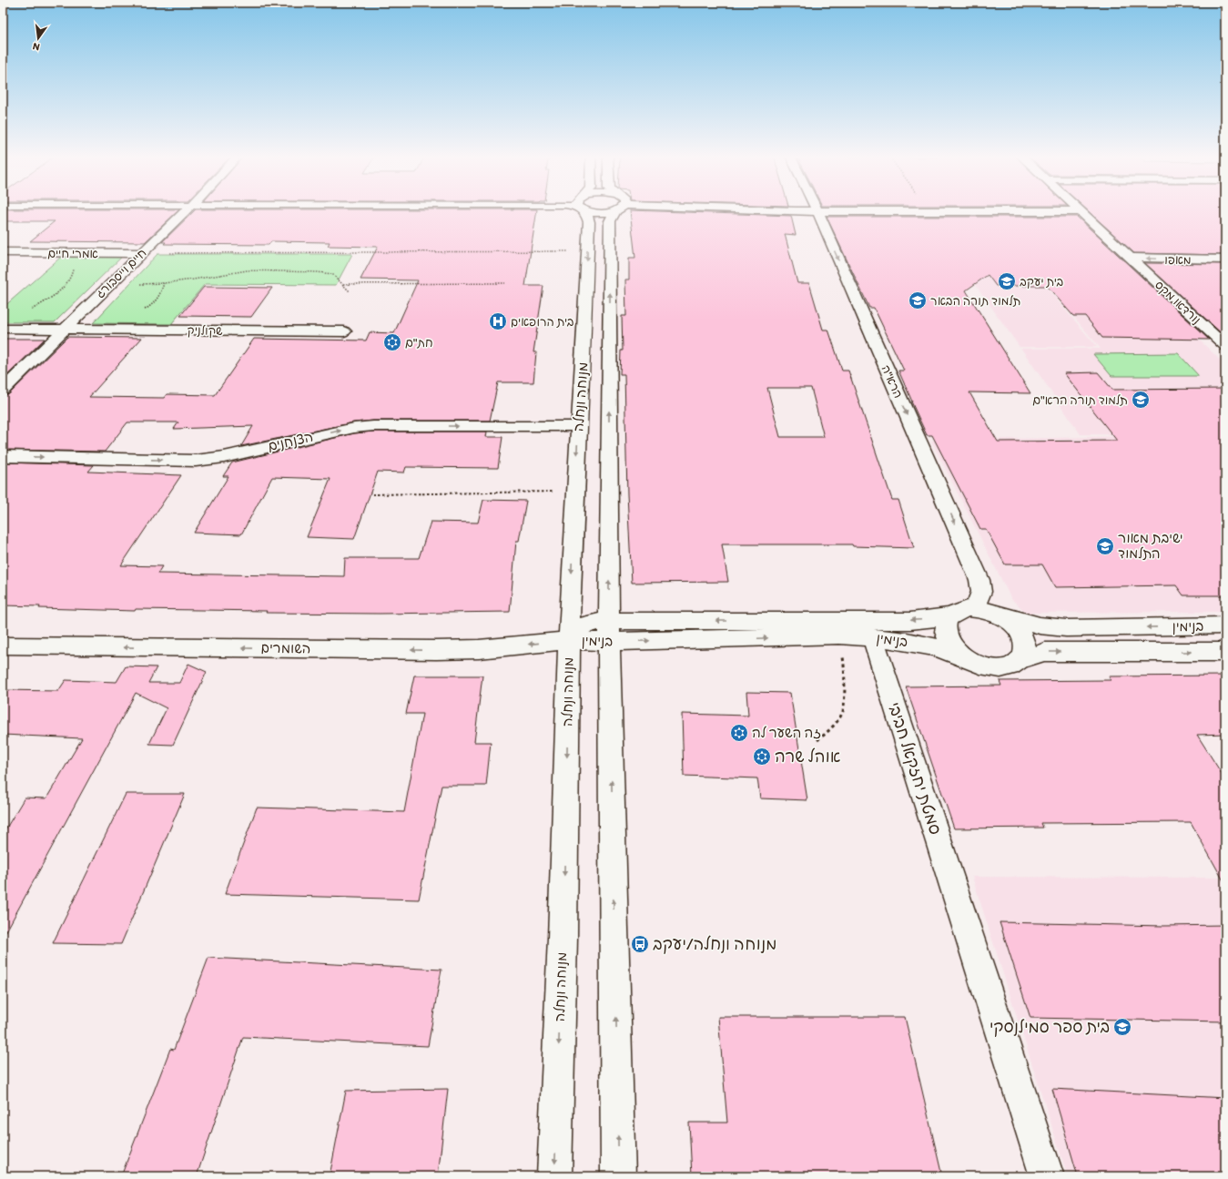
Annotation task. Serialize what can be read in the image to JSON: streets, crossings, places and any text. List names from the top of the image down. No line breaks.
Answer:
{"streets":{"street":["אמרי חיים","מאפו","חיים וייסבורג","נורדאו מקס","שקולניק","הרא\"ה","מנוחה ונחלה","הצנחנים","בנימין","השומרים","סמטת יחזקאל חביבי"]},"crossings":[["אמרי חיים","חיים וייסבורג"],["מאפו","נורדאו מקס"],["חיים וייסבורג","שקולניק"],["הרא\"ה","בנימין"],["מנוחה ונחלה","הצנחנים"],["מנוחה ונחלה","בנימין"],["מנוחה ונחלה","השומרים"],["בנימין","השומרים"],["בנימין","סמטת יחזקאל חביבי"]],"one_way":["מאפו","הרא\"ה","הצנחנים","השומרים"],"places":{"school or university":["בית יעקב","תלמוד תורה הבאר","תלמוד תורה הרא\"ם","ישיבת מאור התלמוד","בית ספר סמילנסקי"],"hospital":["בית הרופאים"],"synagogue":["חת\"ם","זה השער לה","אוהל שרה"],"bus stop":["מנוחה ונחלה/יעקב"]},"north":"bottom"}
